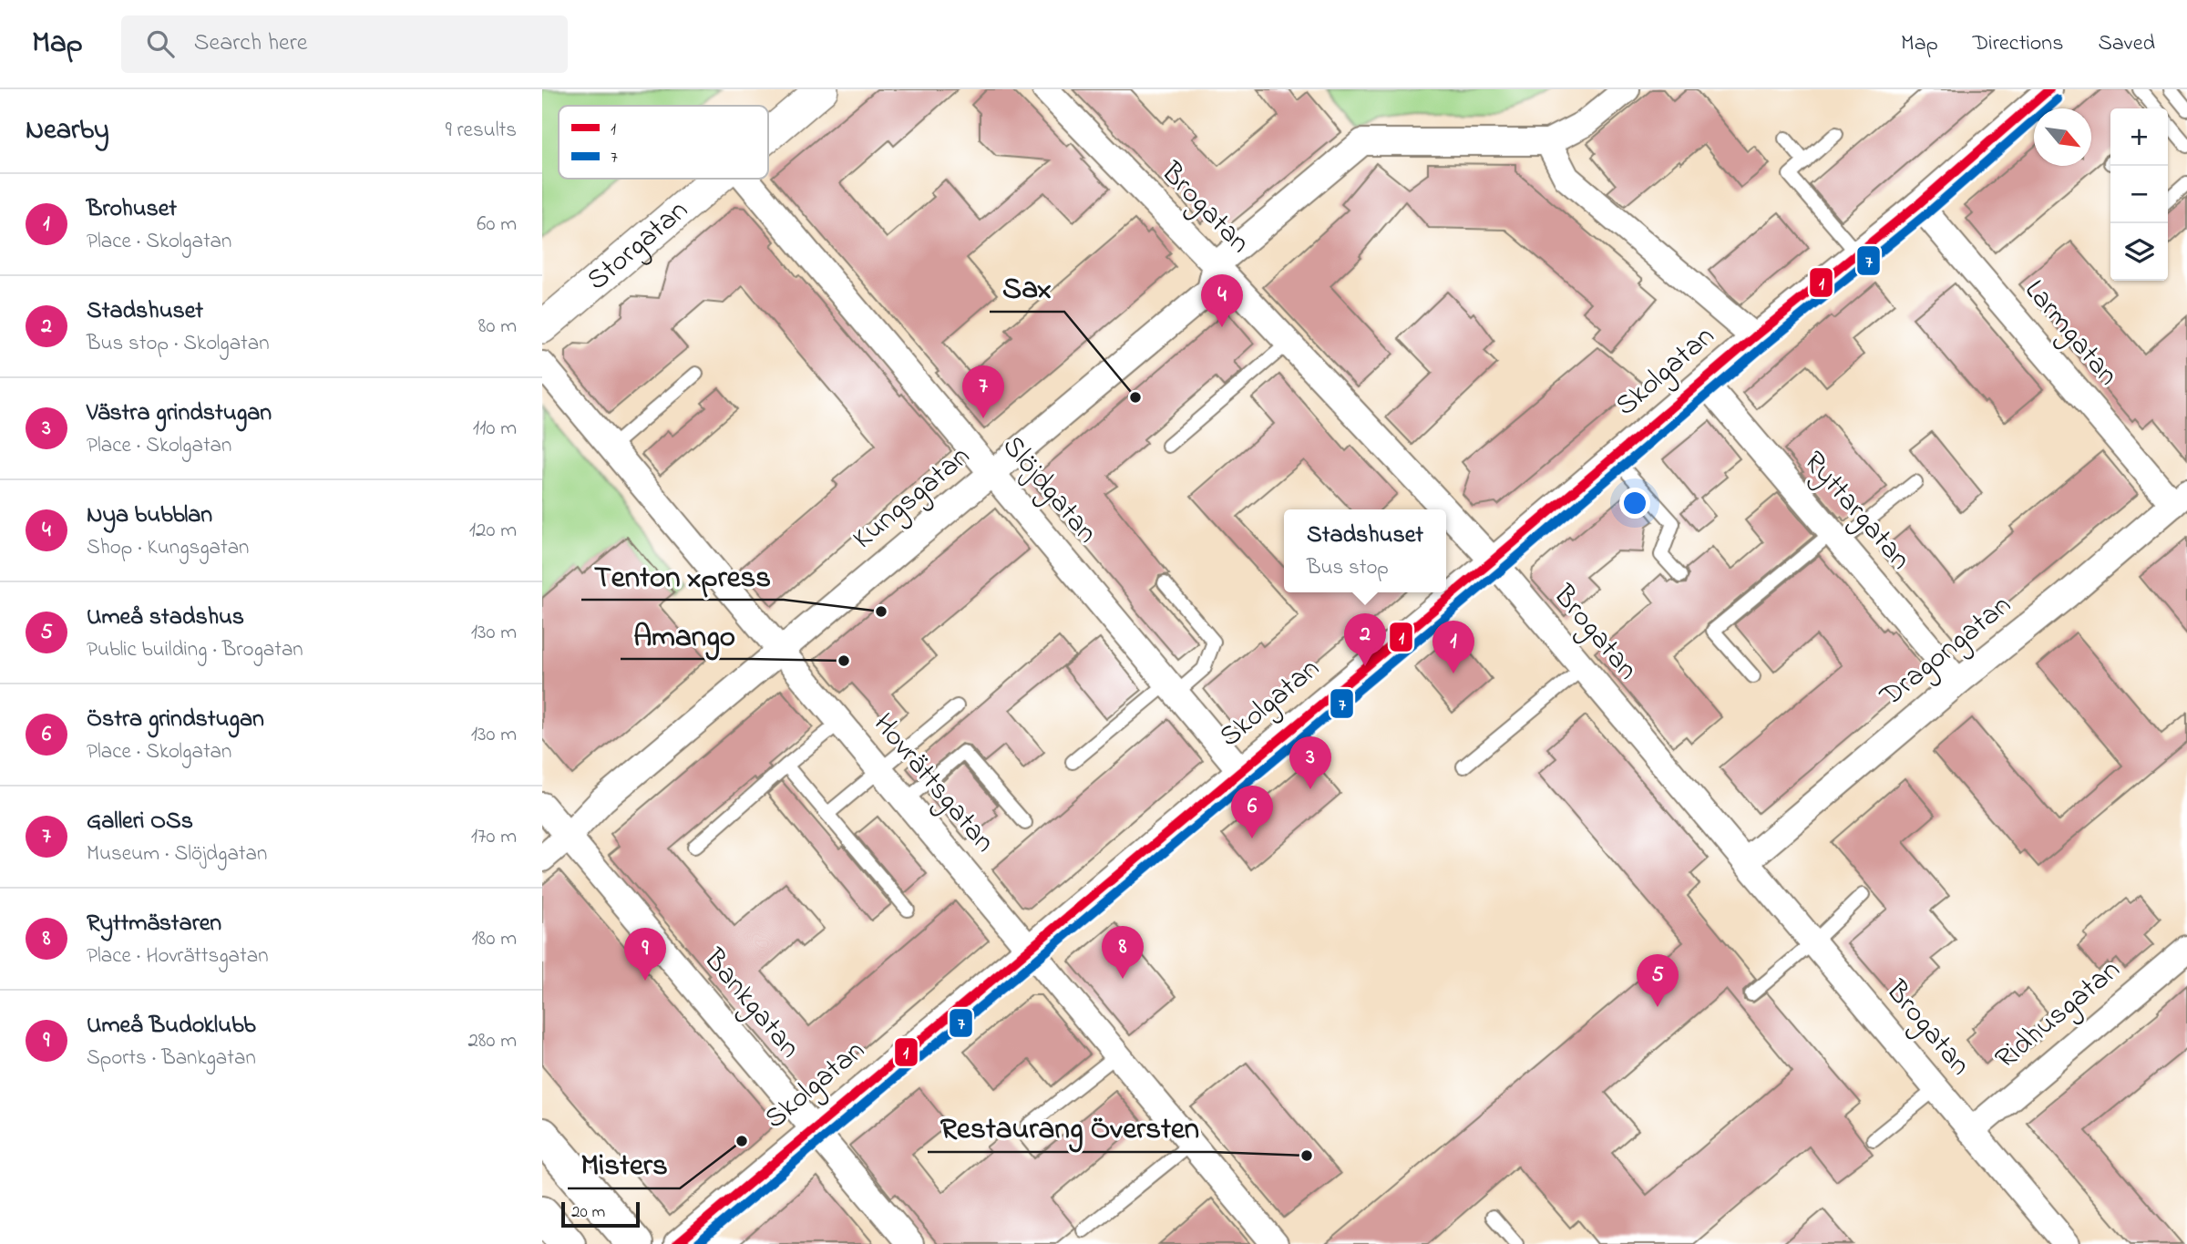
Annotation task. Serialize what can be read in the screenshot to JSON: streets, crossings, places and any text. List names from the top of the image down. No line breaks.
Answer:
{"streets":{"street":["Brogatan","Storgatan","Larmgatan","Skolgatan","Slöjdgatan","Kungsgatan","Ryttargatan","Dragongatan","Hovrättsgatan","Bankgatan","Ridhusgatan"]},"crossings":[["Brogatan","Skolgatan"],["Brogatan","Kungsgatan"],["Brogatan","Dragongatan"],["Brogatan","Ridhusgatan"],["Larmgatan","Skolgatan"],["Larmgatan","Dragongatan"],["Skolgatan","Slöjdgatan"],["Skolgatan","Ryttargatan"],["Skolgatan","Hovrättsgatan"],["Skolgatan","Bankgatan"],["Slöjdgatan","Kungsgatan"],["Kungsgatan","Hovrättsgatan"],["Kungsgatan","Bankgatan"],["Ryttargatan","Dragongatan"]],"places":["Sax","Tenton xpress","Amango","Misters","Restaurang Översten"],"lines":["transit line 1","transit line 7"],"legend":["1","7"],"scale_bar":"20 m","north":"bottom right","page":{"header":"Map","search":"Search here","nav":["Map","Directions","Saved"],"heading":["Nearby","9 results"],"map_buttons":["+","−"],"list":[{"mark":"1","name":"Brohuset","note":"Place · Skolgatan","value":"60 m"},{"mark":"2","name":"Stadshuset","note":"Bus stop · Skolgatan","value":"80 m"},{"mark":"3","name":"Västra grindstugan","note":"Place · Skolgatan","value":"110 m"},{"mark":"4","name":"Nya bubblan","note":"Shop · Kungsgatan","value":"120 m"},{"mark":"5","name":"Umeå stadshus","note":"Public building · Brogatan","value":"130 m"},{"mark":"6","name":"Östra grindstugan","note":"Place · Skolgatan","value":"130 m"},{"mark":"7","name":"Galleri OSs","note":"Museum · Slöjdgatan","value":"170 m"},{"mark":"8","name":"Ryttmästaren","note":"Place · Hovrättsgatan","value":"180 m"},{"mark":"9","name":"Umeå Budoklubb","note":"Sports · Bankgatan","value":"280 m"}],"pins":["4","7","2","1","3","6","8","9","5"],"popup":["Stadshuset","Bus stop"],"scale":"20 m"}}
